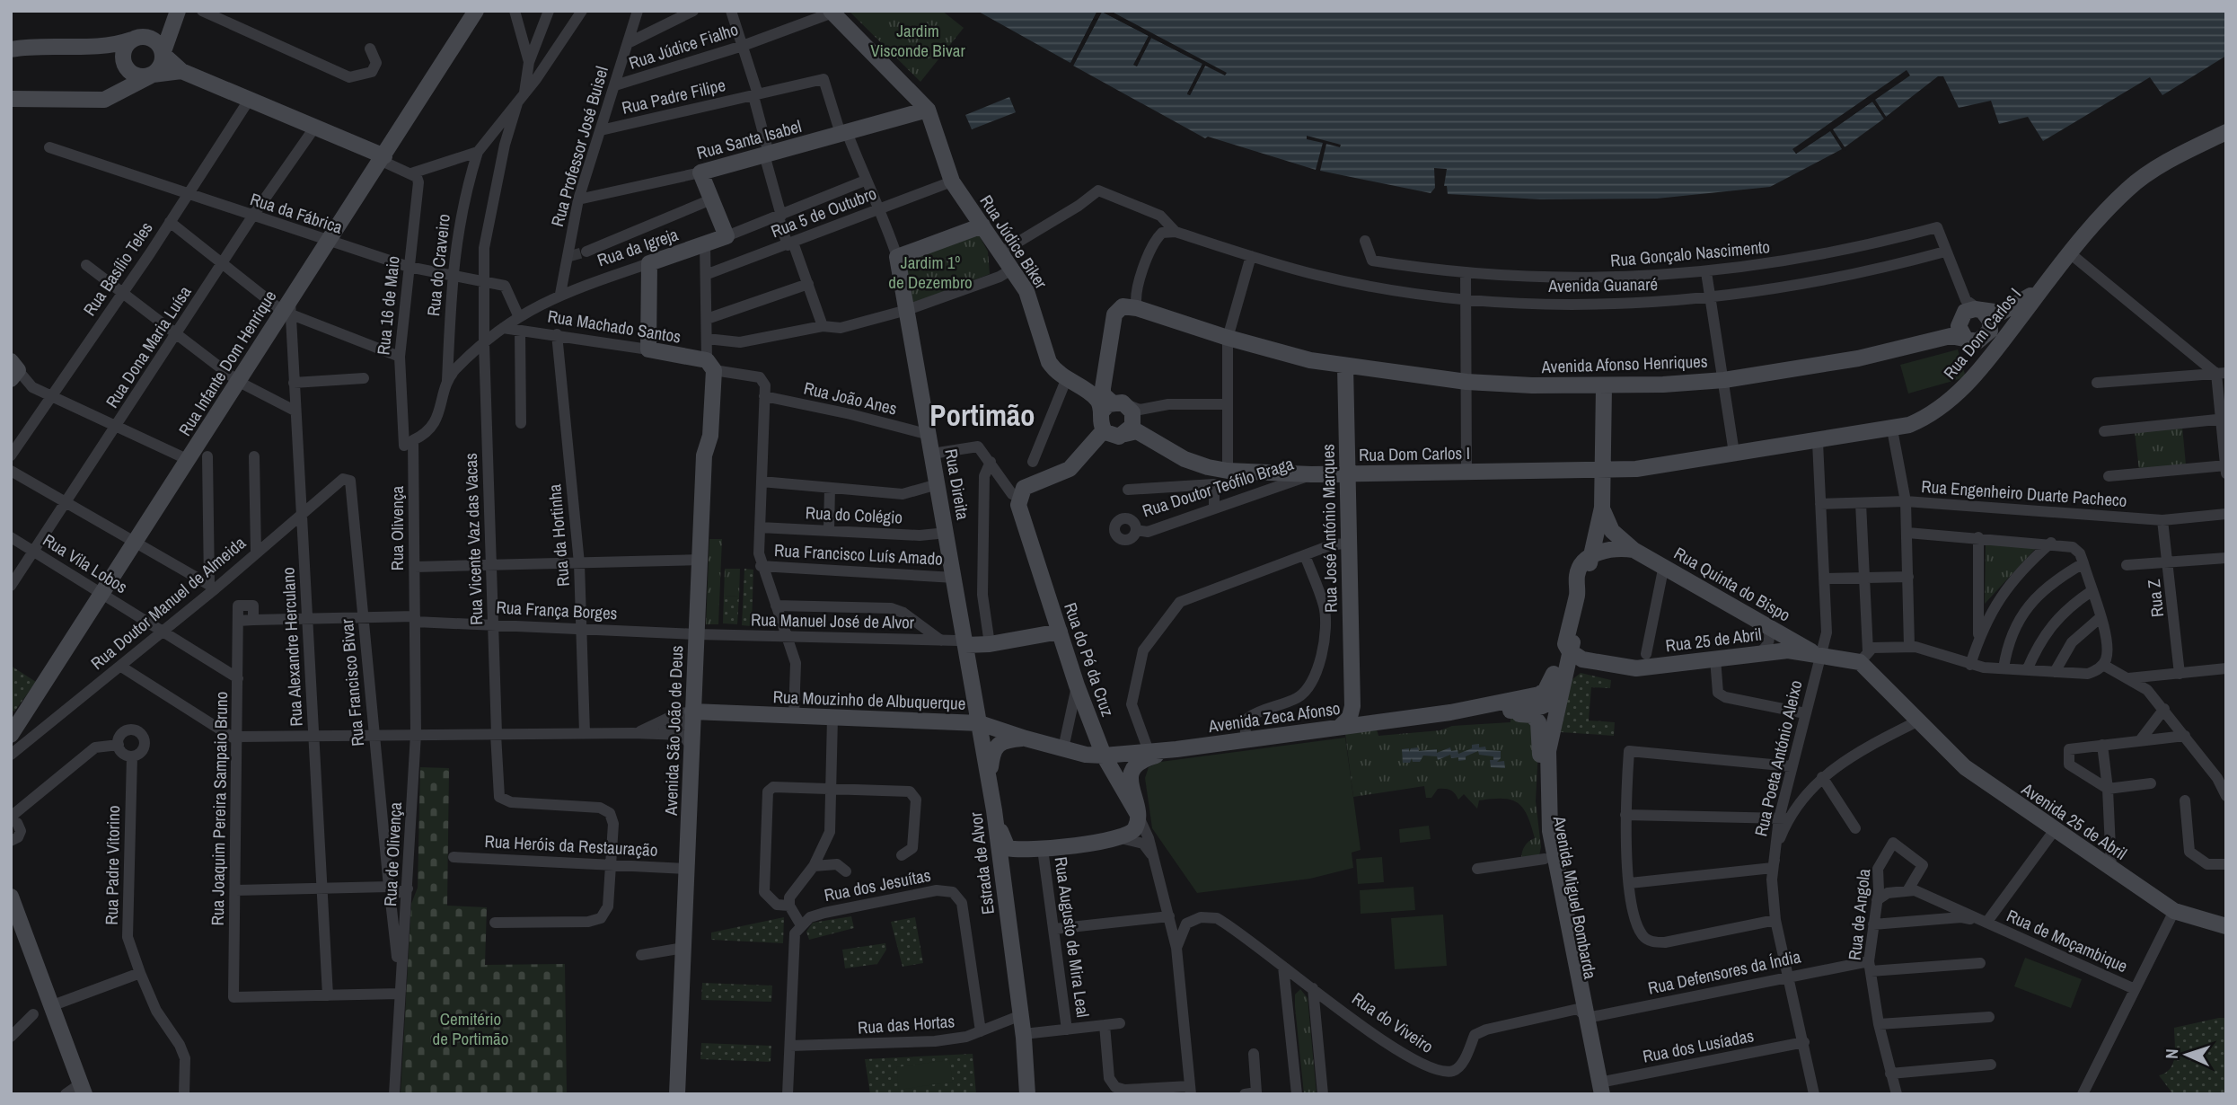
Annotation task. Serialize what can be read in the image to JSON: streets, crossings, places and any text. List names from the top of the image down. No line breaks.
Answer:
{"streets":{"street":["Rua Júdice Fialho","Rua Padre Filipe","Rua Santa Isabel","Rua Professor José Buisel","Rua 5 de Outubro","Rua da Fábrica","Rua Júdice Biker","Rua da Igreja","Rua Gonçalo Nascimento","Rua do Craveiro","Rua Basílio Teles","Avenida Guanaré","Rua 16 de Maio","Rua Machado Santos","Rua Dom Carlos I","Rua Dona Maria Luísa","Rua Infante Dom Henrique","Avenida Afonso Henriques","Rua João Anes","Rua Direita","Rua Doutor Teófilo Braga","Rua Engenheiro Duarte Pacheco","Rua do Colégio","Rua Olivença","Rua José António Marques","Rua da Hortinha","Rua Vicente Vaz das Vacas","Rua Francisco Luís Amado","Rua Vila Lobos","Rua Quinta do Bispo","Rua Z","Rua Doutor Manuel de Almeida","Rua França Borges","Rua Manuel José de Alvor","Rua 25 de Abril","Rua Alexandre Herculano","Rua do Pé da Cruz","Rua Francisco Bivar","Rua Mouzinho de Albuquerque","Avenida Zeca Afonso","Avenida São João de Deus","Rua Poeta António Aleixo","Rua Joaquim Pereira Sampaio Bruno","Avenida 25 de Abril","Rua Heróis da Restauração","Rua de Olivença","Estrada de Alvor","Rua Padre Vitorino","Rua dos Jesuítas","Avenida Miguel Bombarda","Rua de Angola","Rua Augusto de Mira Leal","Rua de Moçambique","Rua Defensores da Índia","Rua do Viveiro","Rua das Hortas","Rua dos Lusíadas"]},"crossings":[["Rua Júdice Fialho","Rua Professor José Buisel"],["Rua Padre Filipe","Rua Santa Isabel"],["Rua Padre Filipe","Rua Professor José Buisel"],["Rua Santa Isabel","Rua Professor José Buisel"],["Rua Santa Isabel","Rua Júdice Biker"],["Rua Professor José Buisel","Rua da Igreja"],["Rua 5 de Outubro","Rua Júdice Biker"],["Rua da Fábrica","Rua da Igreja"],["Rua da Fábrica","Rua do Craveiro"],["Rua da Fábrica","Rua Basílio Teles"],["Rua da Fábrica","Rua 16 de Maio"],["Rua da Fábrica","Rua Dona Maria Luísa"],["Rua da Fábrica","Rua Infante Dom Henrique"],["Rua da Fábrica","Rua Vicente Vaz das Vacas"],["Rua da Igreja","Rua do Craveiro"],["Rua da Igreja","Rua Machado Santos"],["Rua da Igreja","Rua Vicente Vaz das Vacas"],["Rua Gonçalo Nascimento","Avenida Guanaré"],["Rua Gonçalo Nascimento","Avenida Afonso Henriques"],["Rua 16 de Maio","Rua Olivença"],["Rua Machado Santos","Rua da Hortinha"],["Rua Machado Santos","Avenida São João de Deus"],["Rua Dom Carlos I","Avenida Afonso Henriques"],["Rua Dom Carlos I","Rua Doutor Teófilo Braga"],["Rua Dom Carlos I","Rua José António Marques"],["Rua Dom Carlos I","Rua Poeta António Aleixo"],["Rua Dom Carlos I","Avenida Miguel Bombarda"],["Rua Dona Maria Luísa","Rua Vila Lobos"],["Rua Infante Dom Henrique","Rua Vila Lobos"],["Rua Infante Dom Henrique","Rua Doutor Manuel de Almeida"],["Rua Infante Dom Henrique","Rua Alexandre Herculano"],["Avenida Afonso Henriques","Rua José António Marques"],["Avenida Afonso Henriques","Avenida Miguel Bombarda"],["Rua João Anes","Rua Direita"],["Rua Direita","Rua do Colégio"],["Rua Direita","Rua Francisco Luís Amado"],["Rua Direita","Rua Manuel José de Alvor"],["Rua Direita","Estrada de Alvor"],["Rua Engenheiro Duarte Pacheco","Rua Z"],["Rua Engenheiro Duarte Pacheco","Rua Poeta António Aleixo"],["Rua Olivença","Rua França Borges"],["Rua Olivença","Rua de Olivença"],["Rua José António Marques","Avenida Zeca Afonso"],["Rua da Hortinha","Rua França Borges"],["Rua da Hortinha","Rua Mouzinho de Albuquerque"],["Rua Vicente Vaz das Vacas","Rua França Borges"],["Rua Vicente Vaz das Vacas","Rua Mouzinho de Albuquerque"],["Rua Vicente Vaz das Vacas","Rua Heróis da Restauração"],["Rua Vila Lobos","Rua Doutor Manuel de Almeida"],["Rua Vila Lobos","Rua Joaquim Pereira Sampaio Bruno"],["Rua Quinta do Bispo","Rua 25 de Abril"],["Rua Quinta do Bispo","Rua Poeta António Aleixo"],["Rua Quinta do Bispo","Avenida Miguel Bombarda"],["Rua Doutor Manuel de Almeida","Rua Alexandre Herculano"],["Rua Doutor Manuel de Almeida","Rua Francisco Bivar"],["Rua França Borges","Rua Manuel José de Alvor"],["Rua França Borges","Rua Alexandre Herculano"],["Rua França Borges","Rua Francisco Bivar"],["Rua França Borges","Avenida São João de Deus"],["Rua França Borges","Rua Joaquim Pereira Sampaio Bruno"],["Rua França Borges","Rua de Olivença"],["Rua Manuel José de Alvor","Avenida São João de Deus"],["Rua Manuel José de Alvor","Estrada de Alvor"],["Rua 25 de Abril","Avenida Zeca Afonso"],["Rua 25 de Abril","Rua Poeta António Aleixo"],["Rua 25 de Abril","Avenida Miguel Bombarda"],["Rua Alexandre Herculano","Rua Mouzinho de Albuquerque"],["Rua Alexandre Herculano","Rua Joaquim Pereira Sampaio Bruno"],["Rua do Pé da Cruz","Rua Mouzinho de Albuquerque"],["Rua do Pé da Cruz","Avenida Zeca Afonso"],["Rua Francisco Bivar","Rua Mouzinho de Albuquerque"],["Rua Francisco Bivar","Rua de Olivença"],["Rua Mouzinho de Albuquerque","Avenida Zeca Afonso"],["Rua Mouzinho de Albuquerque","Avenida São João de Deus"],["Rua Mouzinho de Albuquerque","Rua Joaquim Pereira Sampaio Bruno"],["Rua Mouzinho de Albuquerque","Rua de Olivença"],["Rua Mouzinho de Albuquerque","Estrada de Alvor"],["Avenida Zeca Afonso","Avenida Miguel Bombarda"],["Avenida São João de Deus","Rua Heróis da Restauração"],["Rua Poeta António Aleixo","Rua Defensores da Índia"],["Rua Poeta António Aleixo","Rua dos Lusíadas"],["Estrada de Alvor","Rua das Hortas"],["Rua dos Jesuítas","Rua das Hortas"],["Avenida Miguel Bombarda","Rua Defensores da Índia"],["Avenida Miguel Bombarda","Rua do Viveiro"],["Avenida Miguel Bombarda","Rua dos Lusíadas"],["Rua de Angola","Rua Defensores da Índia"],["Rua Defensores da Índia","Rua do Viveiro"]],"districts":["Portimão"],"parks":["Jardim Visconde Bivar","Jardim 1º de Dezembro","Cemitério de Portimão"],"north":"left"}
